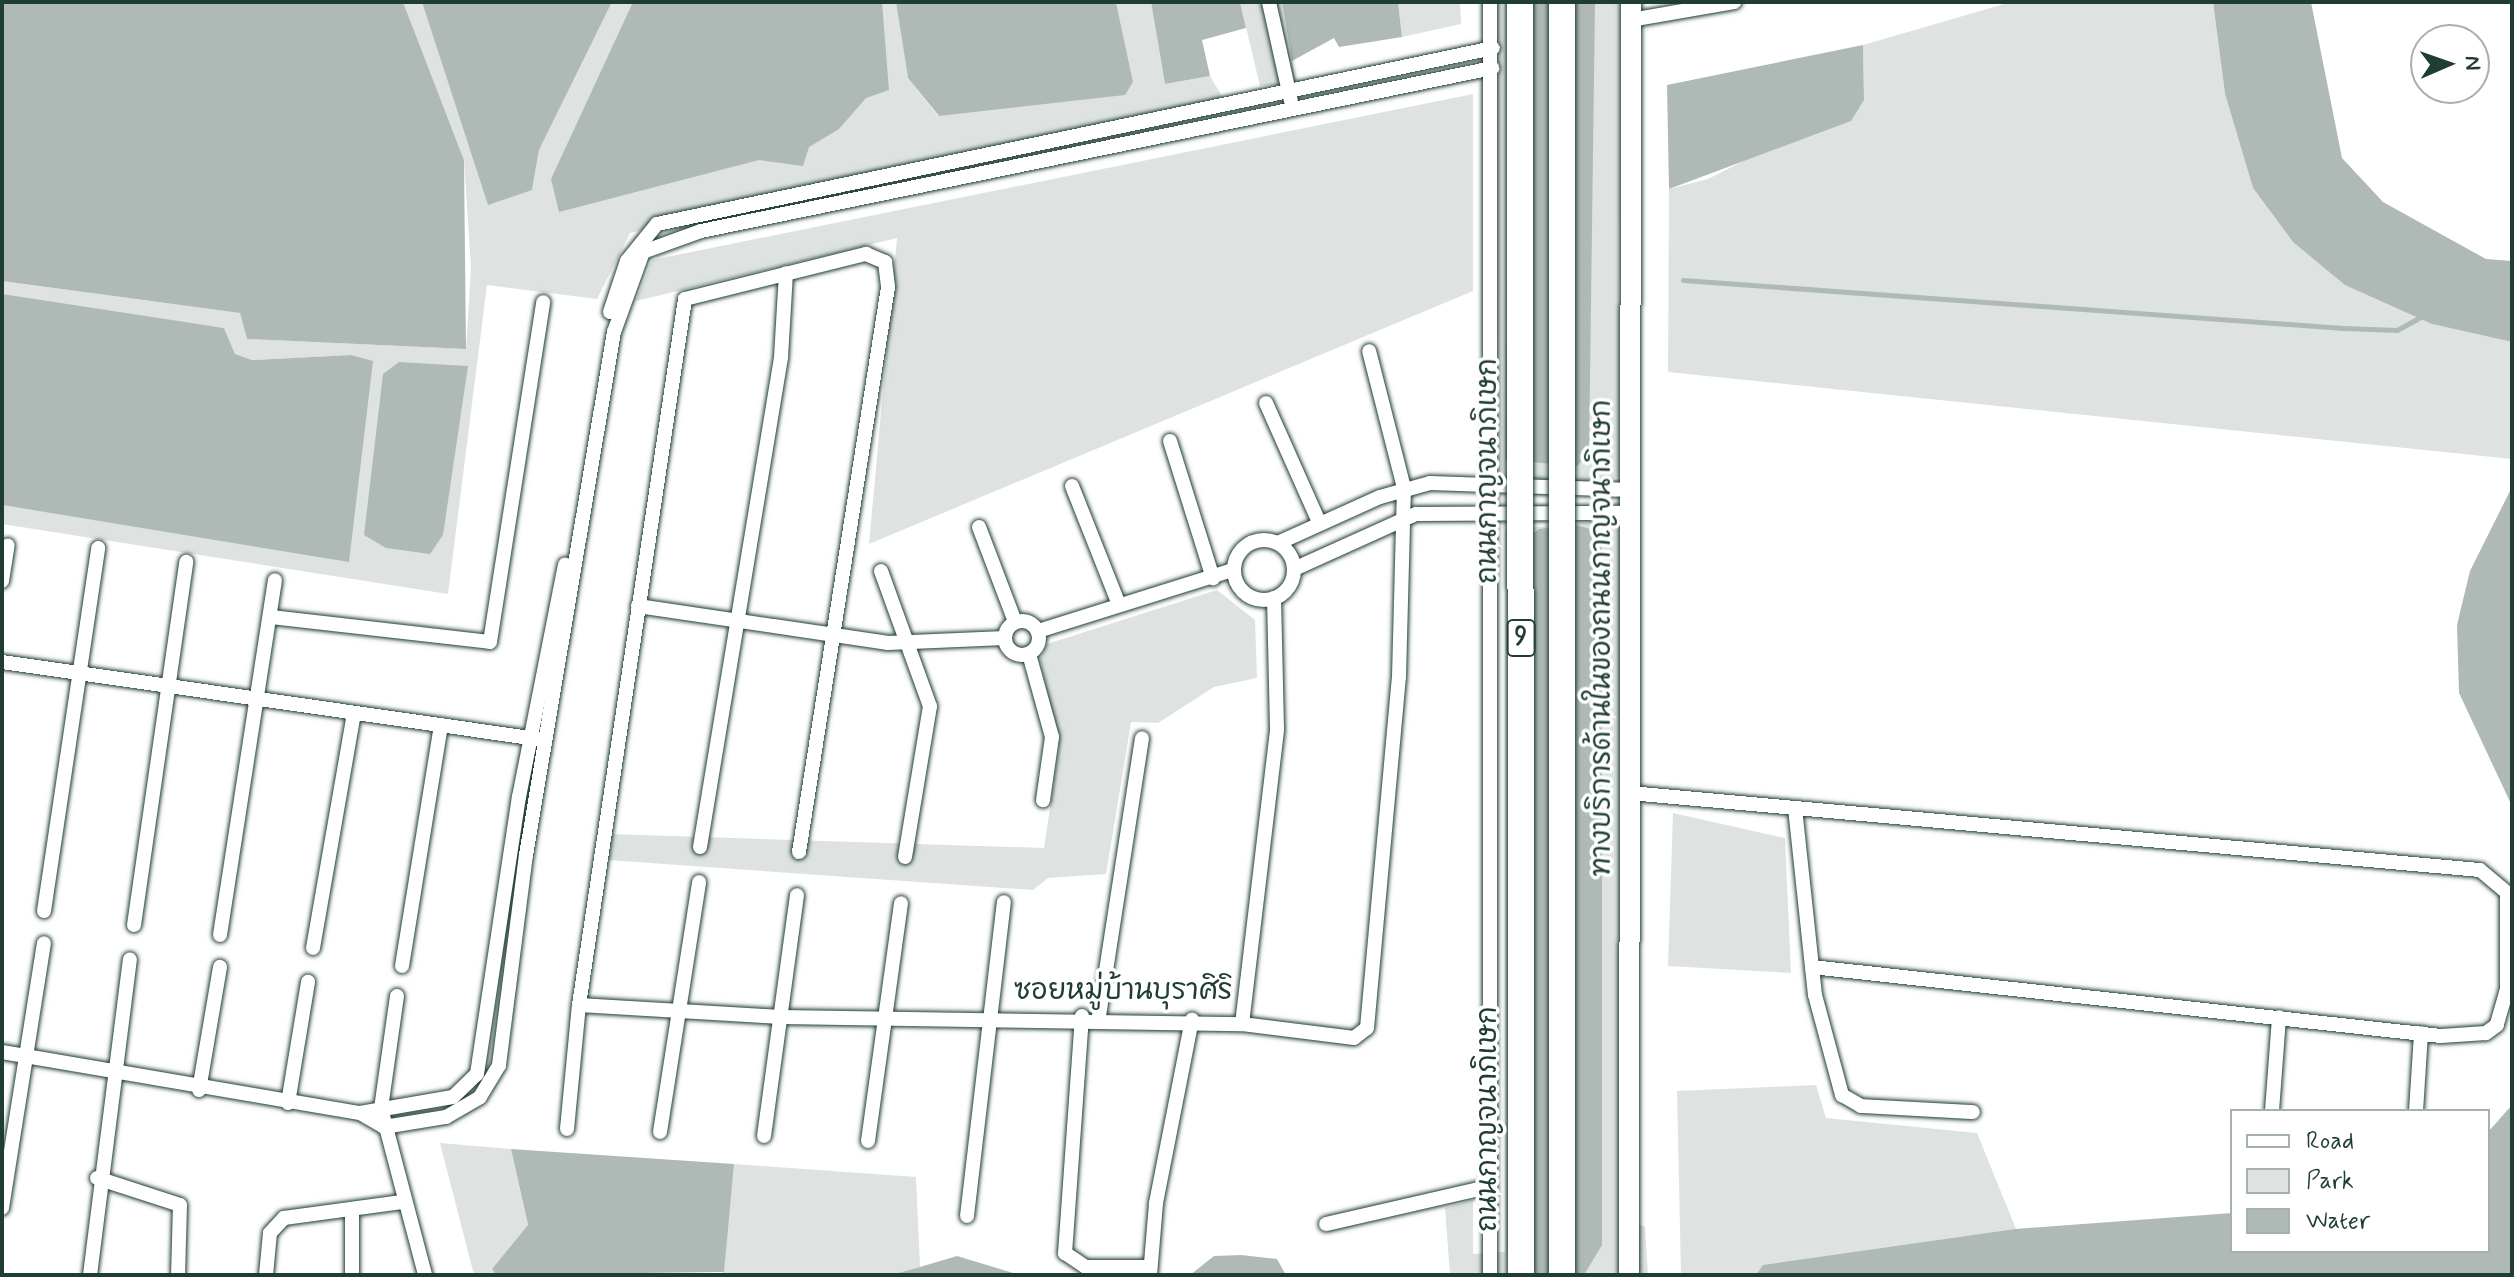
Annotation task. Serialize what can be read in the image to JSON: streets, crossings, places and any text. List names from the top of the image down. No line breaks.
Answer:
{"streets":{"highway":["ถนนกาญจนาภิเษก","9"],"main road":["ทางบริการด้านในของถนนกาญจนาภิเษก"],"street":["ซอยหมู่บ้านบุราศิริ"]},"legend":["Road","Park","Water"],"north":"right"}
